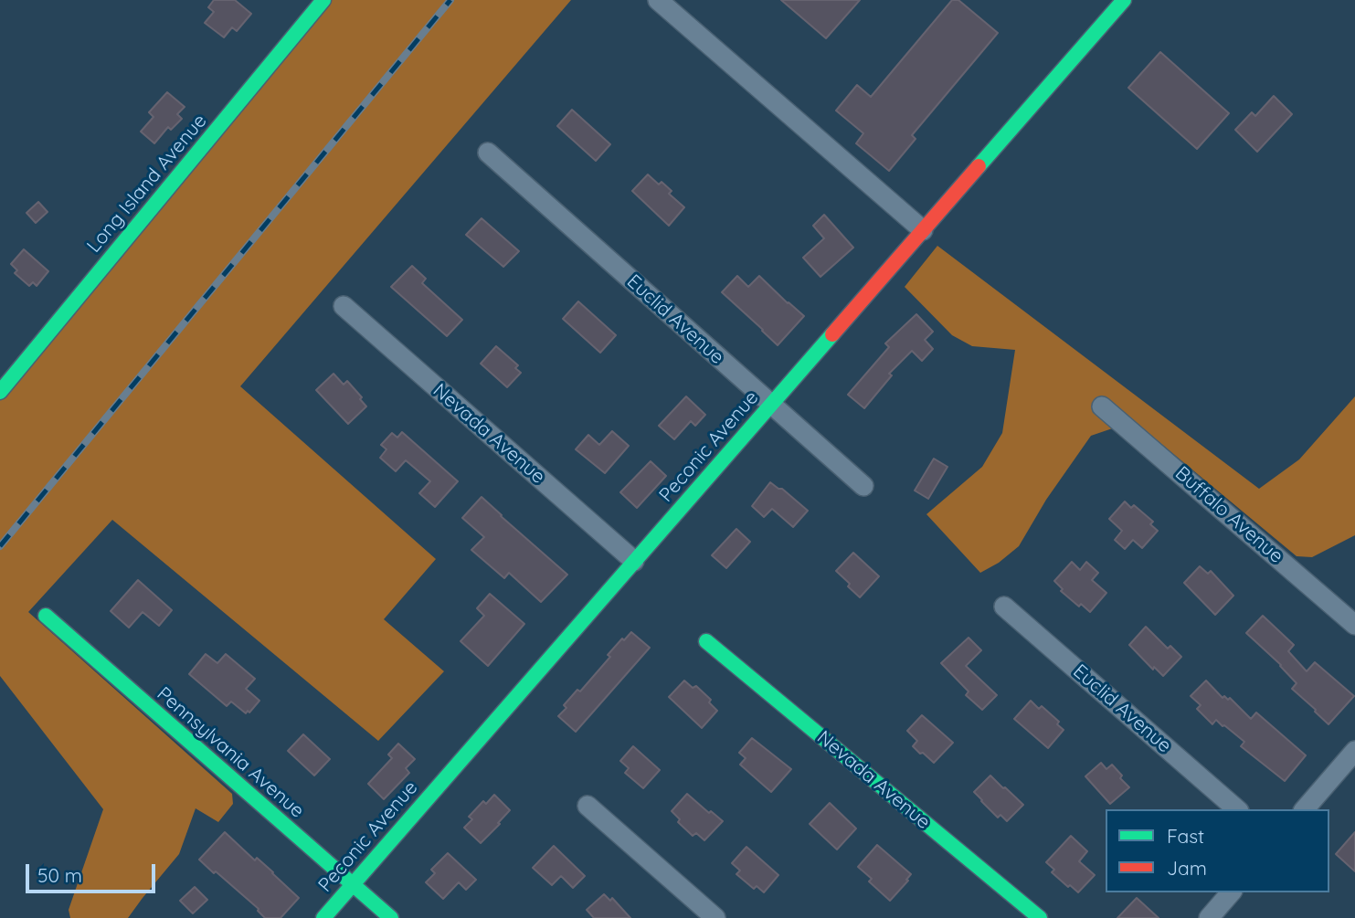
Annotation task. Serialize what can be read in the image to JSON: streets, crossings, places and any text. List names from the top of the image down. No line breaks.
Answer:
{"streets":{"street":["Long Island Avenue","Euclid Avenue","Nevada Avenue","Peconic Avenue","Buffalo Avenue","Pennsylvania Avenue"]},"crossings":[["Euclid Avenue","Peconic Avenue"],["Nevada Avenue","Peconic Avenue"],["Peconic Avenue","Pennsylvania Avenue"]],"legend":["Fast","Jam"],"scale_bar":"50 m"}
